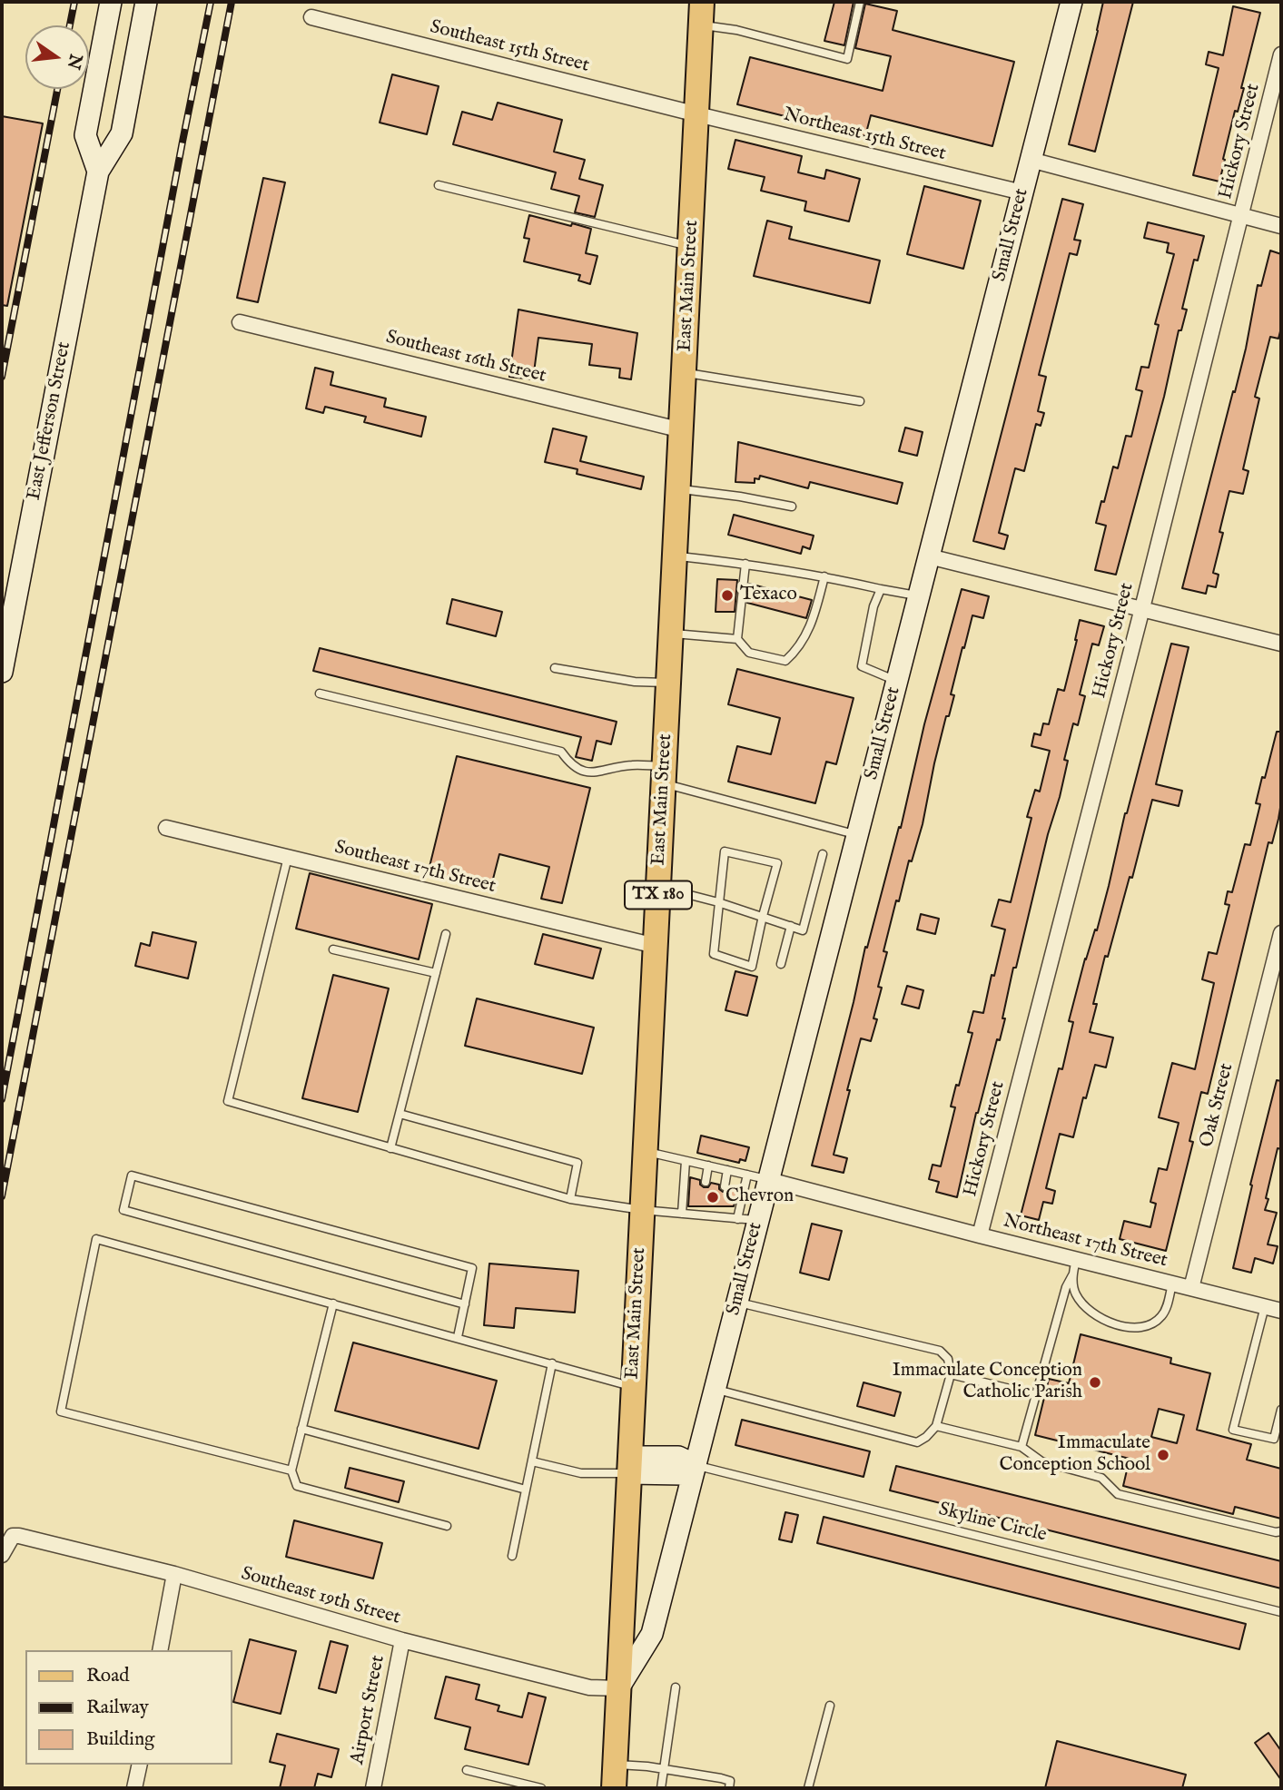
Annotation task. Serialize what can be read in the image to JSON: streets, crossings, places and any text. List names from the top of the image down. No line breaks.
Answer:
{"streets":{"main road":["East Main Street","TX 180"],"street":["Southeast 15th Street","Northeast 15th Street","Hickory Street","Small Street","Southeast 16th Street","East Jefferson Street","Southeast 17th Street","Oak Street","Northeast 17th Street","Southeast 19th Street","Airport Street"],"lane":["Skyline Circle"]},"crossings":[["Southeast 15th Street","Northeast 15th Street"],["Southeast 15th Street","East Main Street"],["Northeast 15th Street","Small Street"],["Northeast 15th Street","East Main Street"],["Hickory Street","Northeast 17th Street"],["Small Street","East Main Street"],["Small Street","Northeast 17th Street"],["Small Street","Skyline Circle"],["Small Street","Southeast 19th Street"],["East Main Street","Southeast 16th Street"],["East Main Street","Southeast 17th Street"],["East Main Street","Southeast 19th Street"],["Oak Street","Northeast 17th Street"],["Southeast 19th Street","Airport Street"]],"places":["Texaco","Chevron","Immaculate Conception Catholic Parish","Immaculate Conception School"],"legend":["Road","Railway","Building"],"north":"right"}
